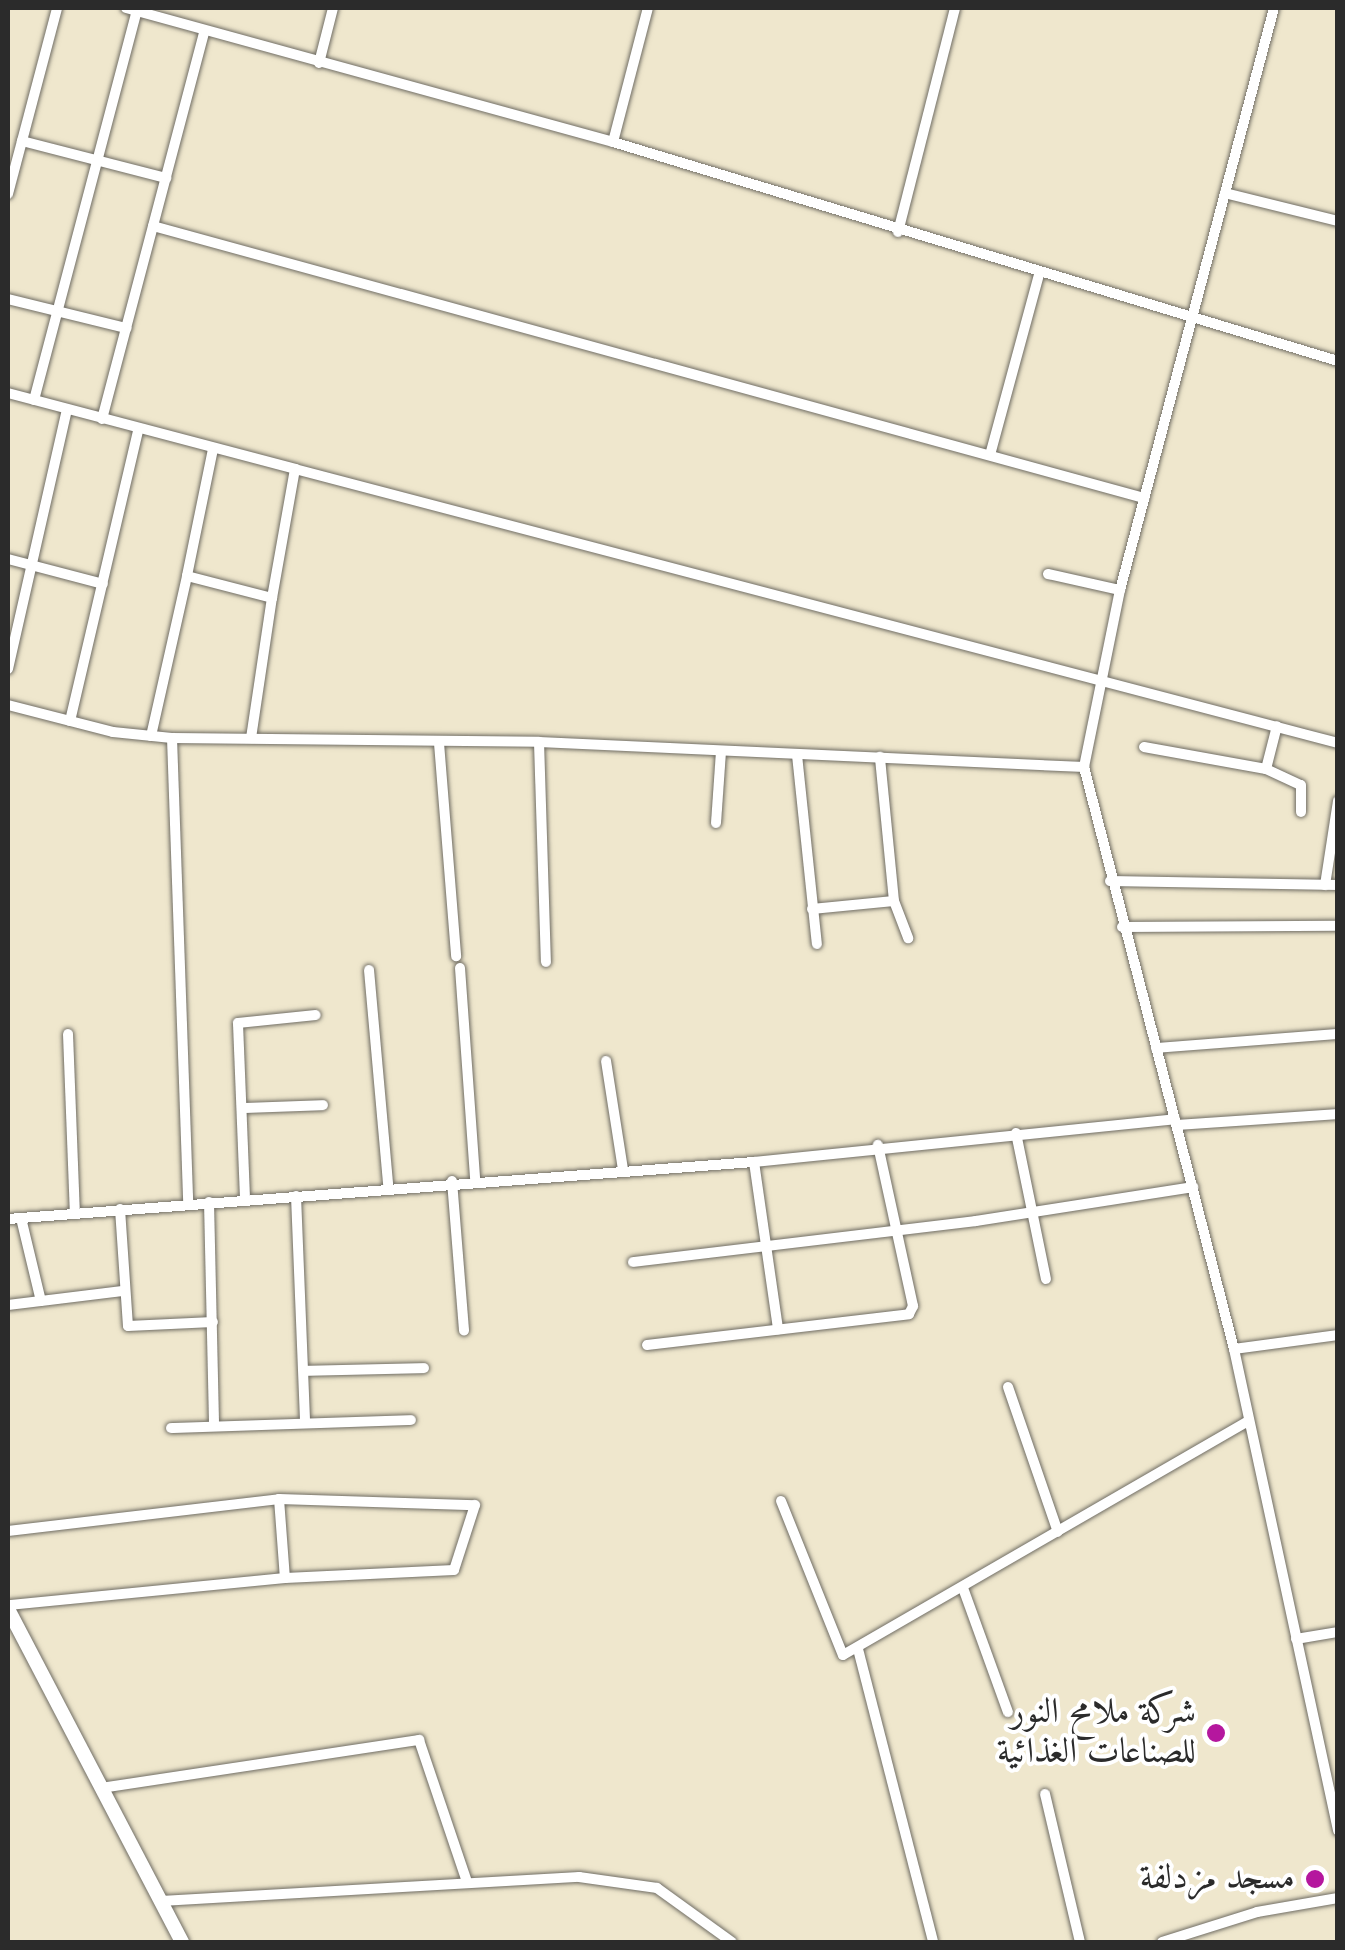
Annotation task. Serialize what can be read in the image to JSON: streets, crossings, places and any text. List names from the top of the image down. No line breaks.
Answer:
{"places":["شركة ملامح النور للصناعات الغذائية","مسجد مزدلفة"]}
